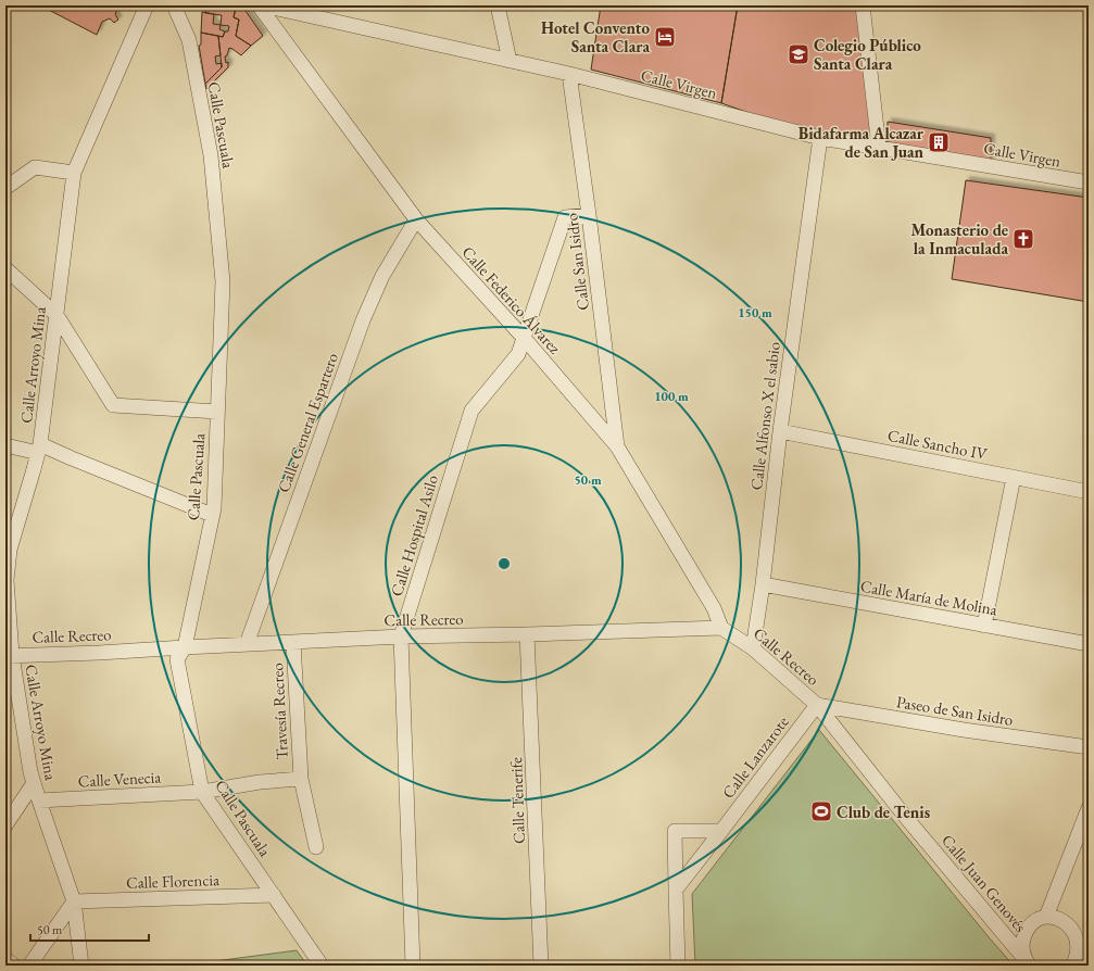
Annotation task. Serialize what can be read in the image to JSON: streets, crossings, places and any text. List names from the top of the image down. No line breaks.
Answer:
{"streets":{"street":["Calle Virgen","Calle Pascuala","Calle San Isidro","Calle Federico Álvarez","Calle Arroyo Mina","Calle Alfonso X el sabio","Calle General Espartero","Calle Sancho IV","Calle Hospital Asilo","Calle María de Molina","Calle Recreo","Paseo de San Isidro","Travesía Recreo","Calle Lanzarote","Calle Venecia","Calle Tenerife","Calle Florencia","Calle Juan Genovés"]},"crossings":[["Calle Virgen","Calle San Isidro"],["Calle Virgen","Calle Alfonso X el sabio"],["Calle Pascuala","Calle Recreo"],["Calle Pascuala","Travesía Recreo"],["Calle Pascuala","Calle Venecia"],["Calle Pascuala","Calle Florencia"],["Calle San Isidro","Calle Federico Álvarez"],["Calle San Isidro","Calle Hospital Asilo"],["Calle Federico Álvarez","Calle General Espartero"],["Calle Federico Álvarez","Calle Hospital Asilo"],["Calle Federico Álvarez","Calle Recreo"],["Calle Arroyo Mina","Calle Recreo"],["Calle Arroyo Mina","Calle Venecia"],["Calle Arroyo Mina","Calle Florencia"],["Calle Alfonso X el sabio","Calle Sancho IV"],["Calle Alfonso X el sabio","Calle María de Molina"],["Calle Alfonso X el sabio","Calle Recreo"],["Calle General Espartero","Calle Recreo"],["Calle Hospital Asilo","Calle Recreo"],["Calle Recreo","Paseo de San Isidro"],["Calle Recreo","Travesía Recreo"],["Calle Recreo","Calle Lanzarote"],["Calle Recreo","Calle Tenerife"],["Calle Recreo","Calle Juan Genovés"],["Paseo de San Isidro","Calle Lanzarote"],["Paseo de San Isidro","Calle Juan Genovés"],["Travesía Recreo","Calle Venecia"],["Calle Lanzarote","Calle Juan Genovés"]],"places":{"hotel":["Hotel Convento Santa Clara"],"school or university":["Colegio Público Santa Clara"],"building":["Bidafarma Alcazar de San Juan"],"church":["Monasterio de la Inmaculada"],"sports":["Club de Tenis"]},"scale_bar":"50 m","rings":["150 m","100 m","50 m"]}
